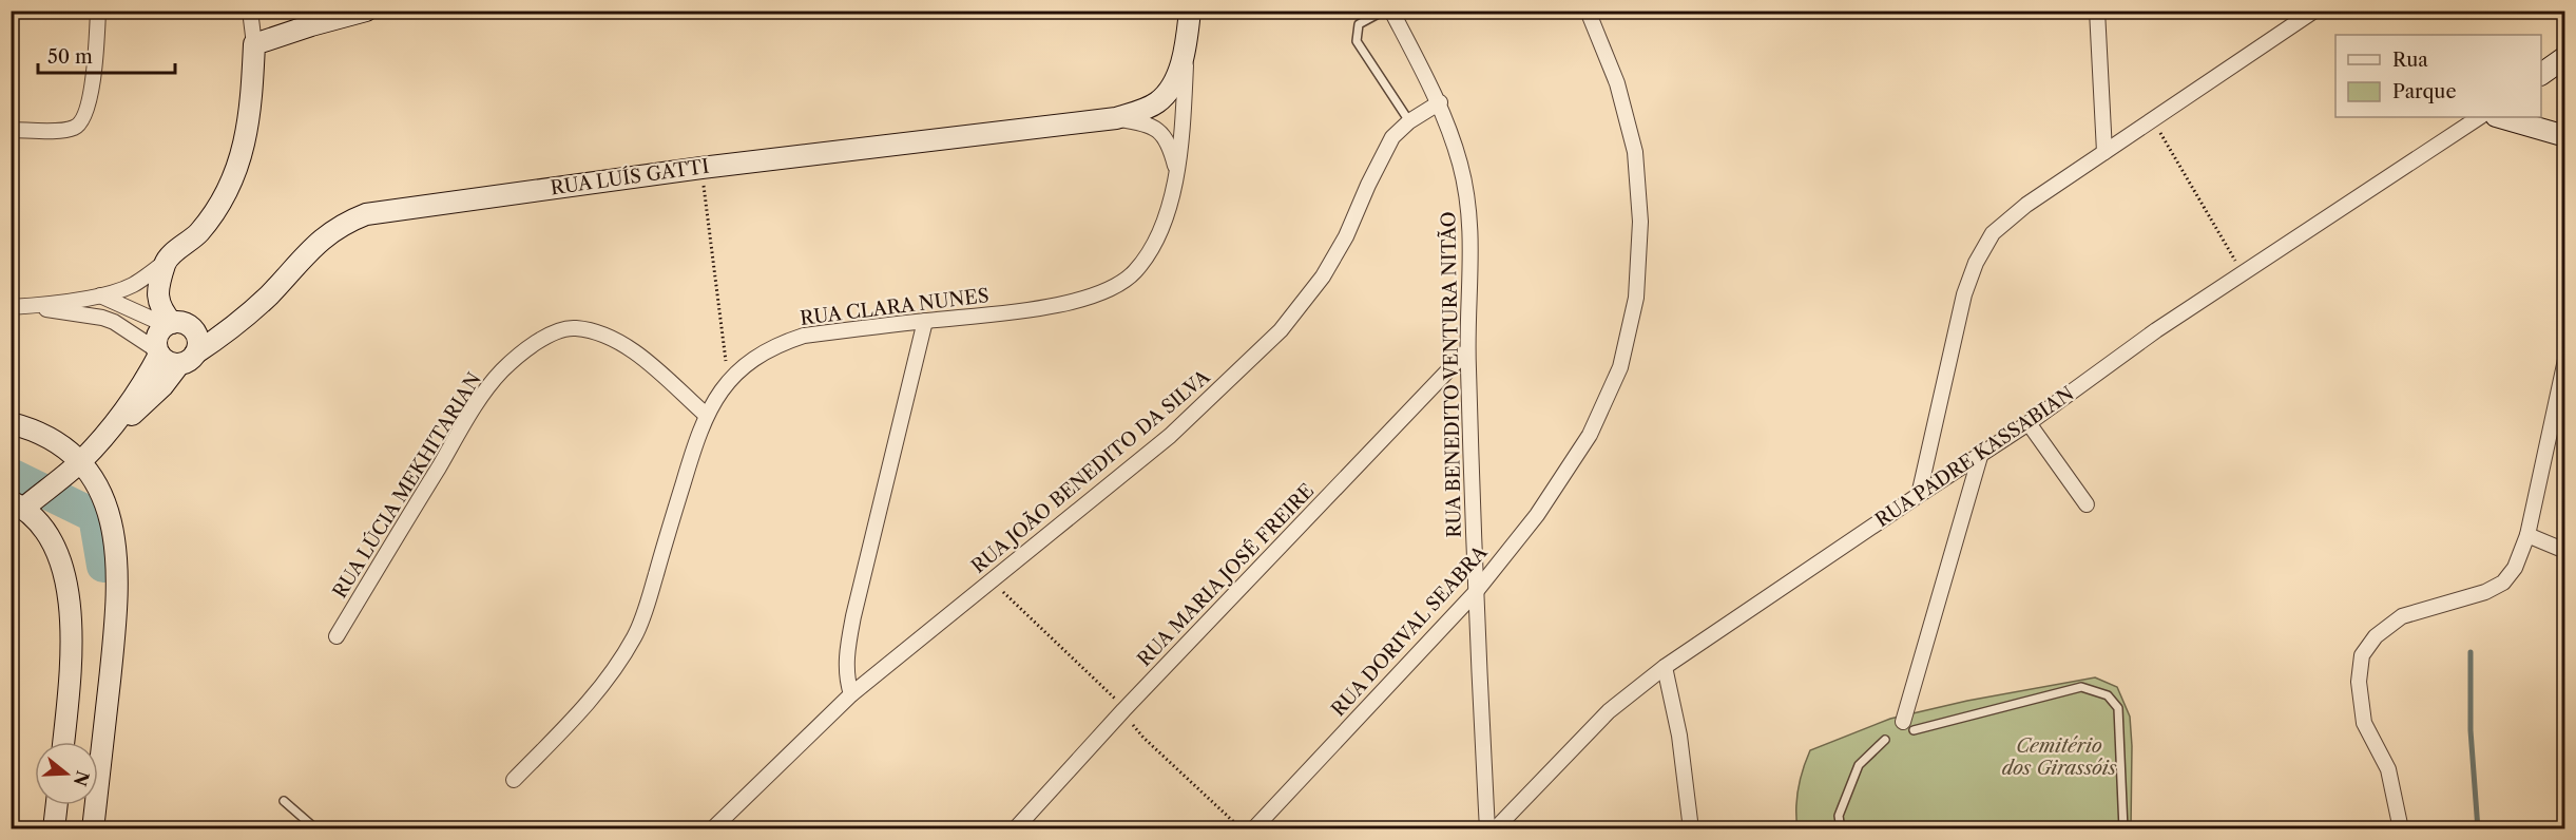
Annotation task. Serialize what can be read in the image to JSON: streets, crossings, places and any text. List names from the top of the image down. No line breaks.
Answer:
{"streets":{"street":["RUA LUÍS GATTI","RUA CLARA NUNES","RUA BENEDITO VENTURA NITÃO","RUA PADRE KASSABIAN","RUA JOÃO BENEDITO DA SILVA","RUA LÚCIA MEKHITARIAN","RUA MARIA JOSÉ FREIRE","RUA DORIVAL SEABRA"]},"crossings":[["RUA LUÍS GATTI","RUA CLARA NUNES"],["RUA CLARA NUNES","RUA LÚCIA MEKHITARIAN"],["RUA BENEDITO VENTURA NITÃO","RUA JOÃO BENEDITO DA SILVA"],["RUA BENEDITO VENTURA NITÃO","RUA MARIA JOSÉ FREIRE"],["RUA BENEDITO VENTURA NITÃO","RUA DORIVAL SEABRA"]],"parks":["Cemitério dos Girassóis"],"legend":["Rua","Parque"],"scale_bar":"50 m","north":"right"}
